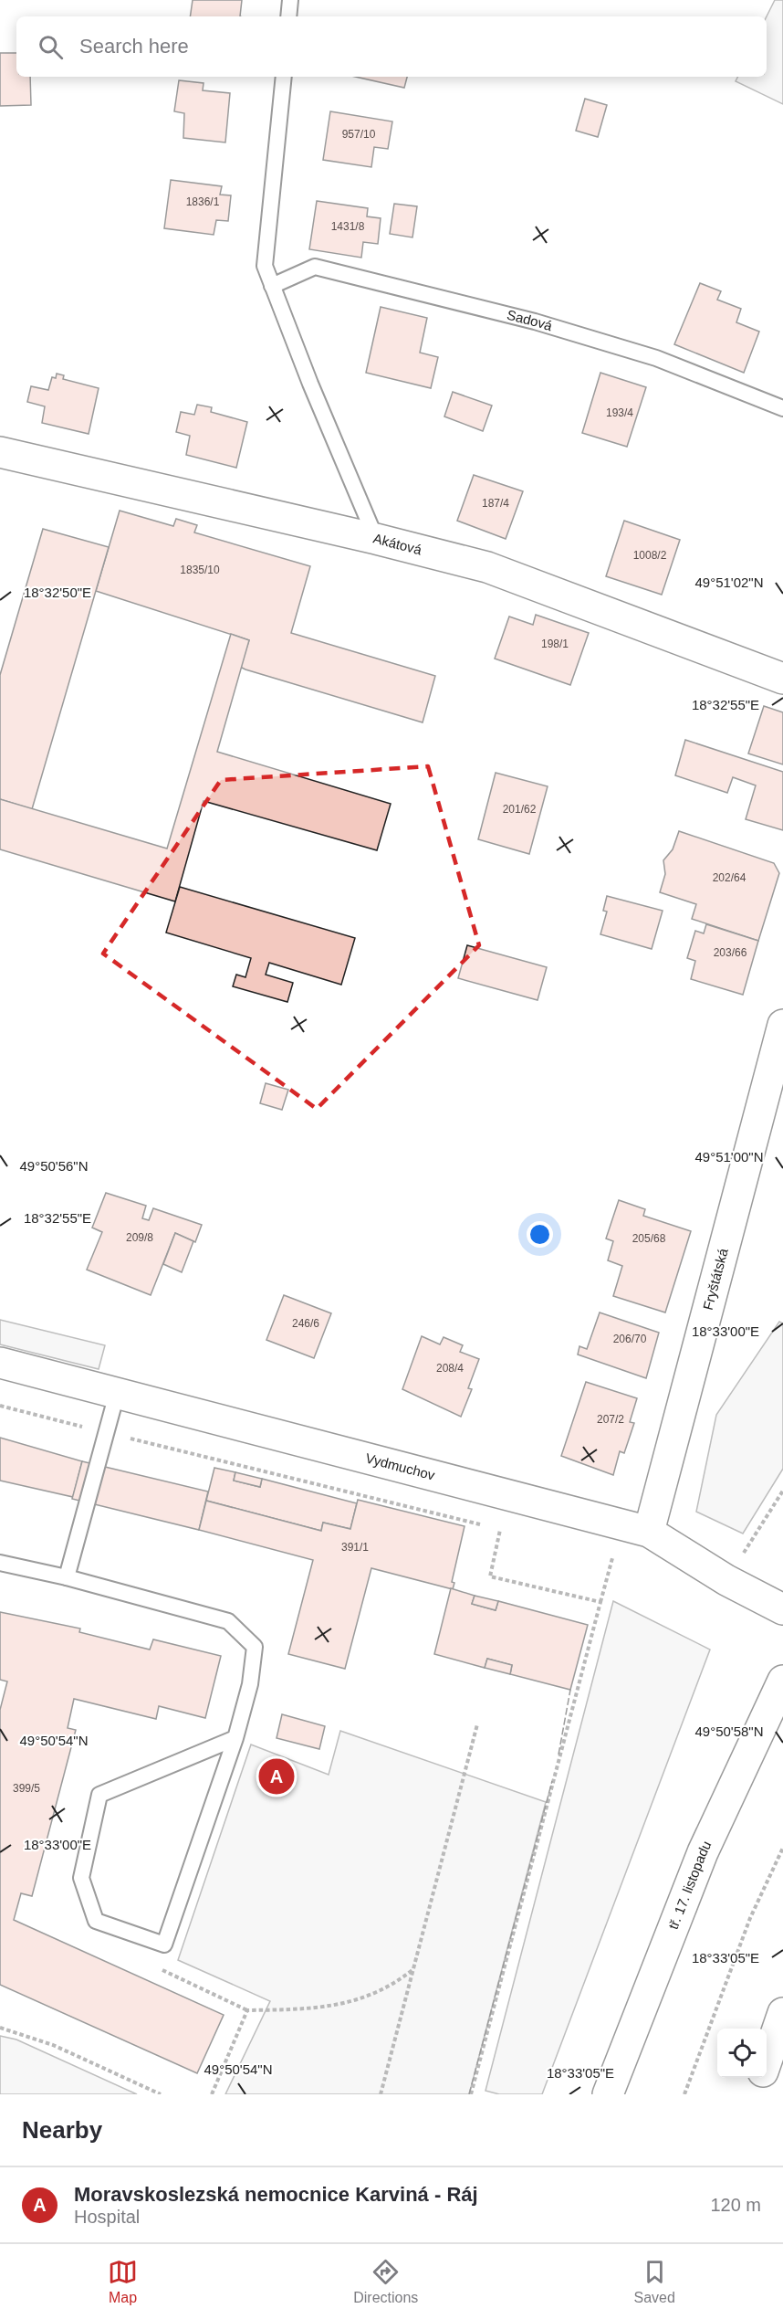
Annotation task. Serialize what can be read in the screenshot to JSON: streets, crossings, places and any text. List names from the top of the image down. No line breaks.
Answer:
{"streets":{"street":["Akátová","Fryštátská","Vydmuchov","tř. 17. listopadu"],"lane":["Sadová"]},"crossings":[["Fryštátská","Vydmuchov"]],"house_numbers":["957/10","1836/1","1431/8","193/4","187/4","1008/2","1835/10","198/1","201/62","202/64","203/66","209/8","205/68","246/6","206/70","208/4","207/2","391/1","399/5"],"page":{"search":"Search here","pins":"A","heading":"Nearby","list":[{"mark":"A","name":"Moravskoslezská nemocnice Karviná - Ráj","note":"Hospital","value":"120 m"}],"nav":["Map","Directions","Saved"]},"coordinates":["49°51'02\"N","18°32'50\"E","18°32'55\"E","49°51'00\"N","49°50'56\"N","18°33'00\"E","49°50'58\"N","49°50'54\"N","18°33'05\"E"]}
